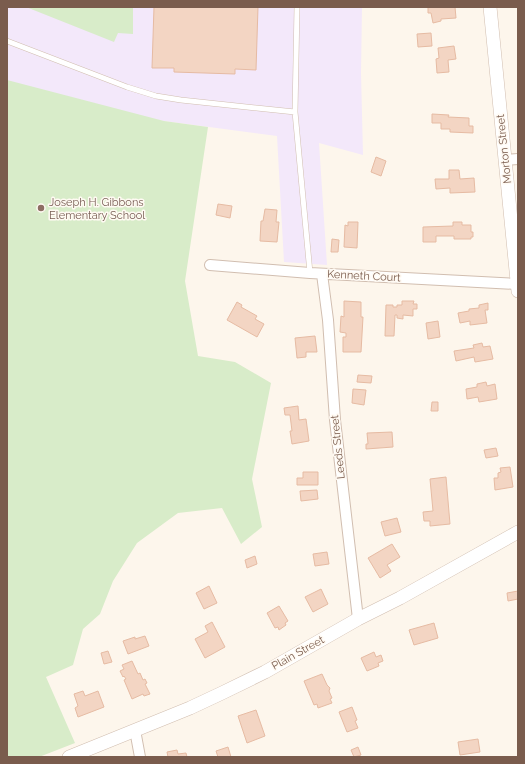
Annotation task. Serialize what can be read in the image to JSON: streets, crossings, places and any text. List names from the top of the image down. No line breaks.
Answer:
{"streets":{"street":["Morton Street","Kenneth Court","Leeds Street","Plain Street"]},"crossings":[["Morton Street","Kenneth Court"],["Kenneth Court","Leeds Street"],["Leeds Street","Plain Street"]],"places":["Joseph H. Gibbons Elementary School"]}
